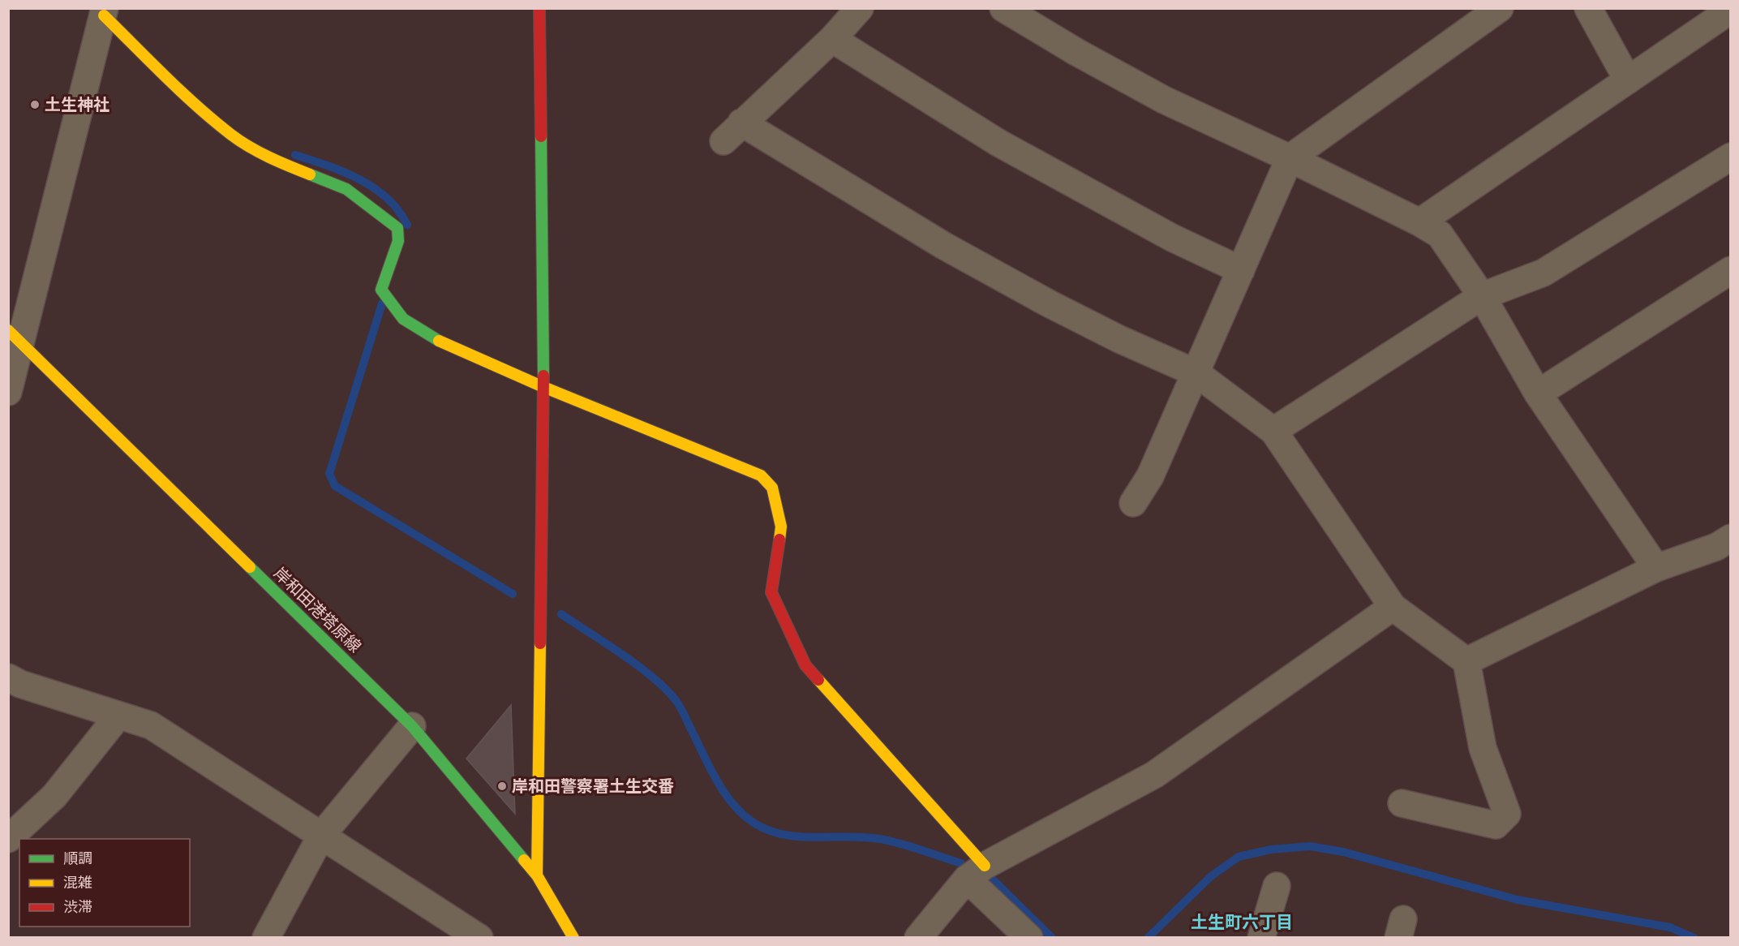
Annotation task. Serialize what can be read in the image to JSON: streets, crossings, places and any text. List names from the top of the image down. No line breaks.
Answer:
{"streets":{"street":["岸和田港塔原線"]},"districts":["土生町六丁目"],"places":["土生神社","岸和田警察署土生交番"],"legend":["順調","混雑","渋滞"]}
